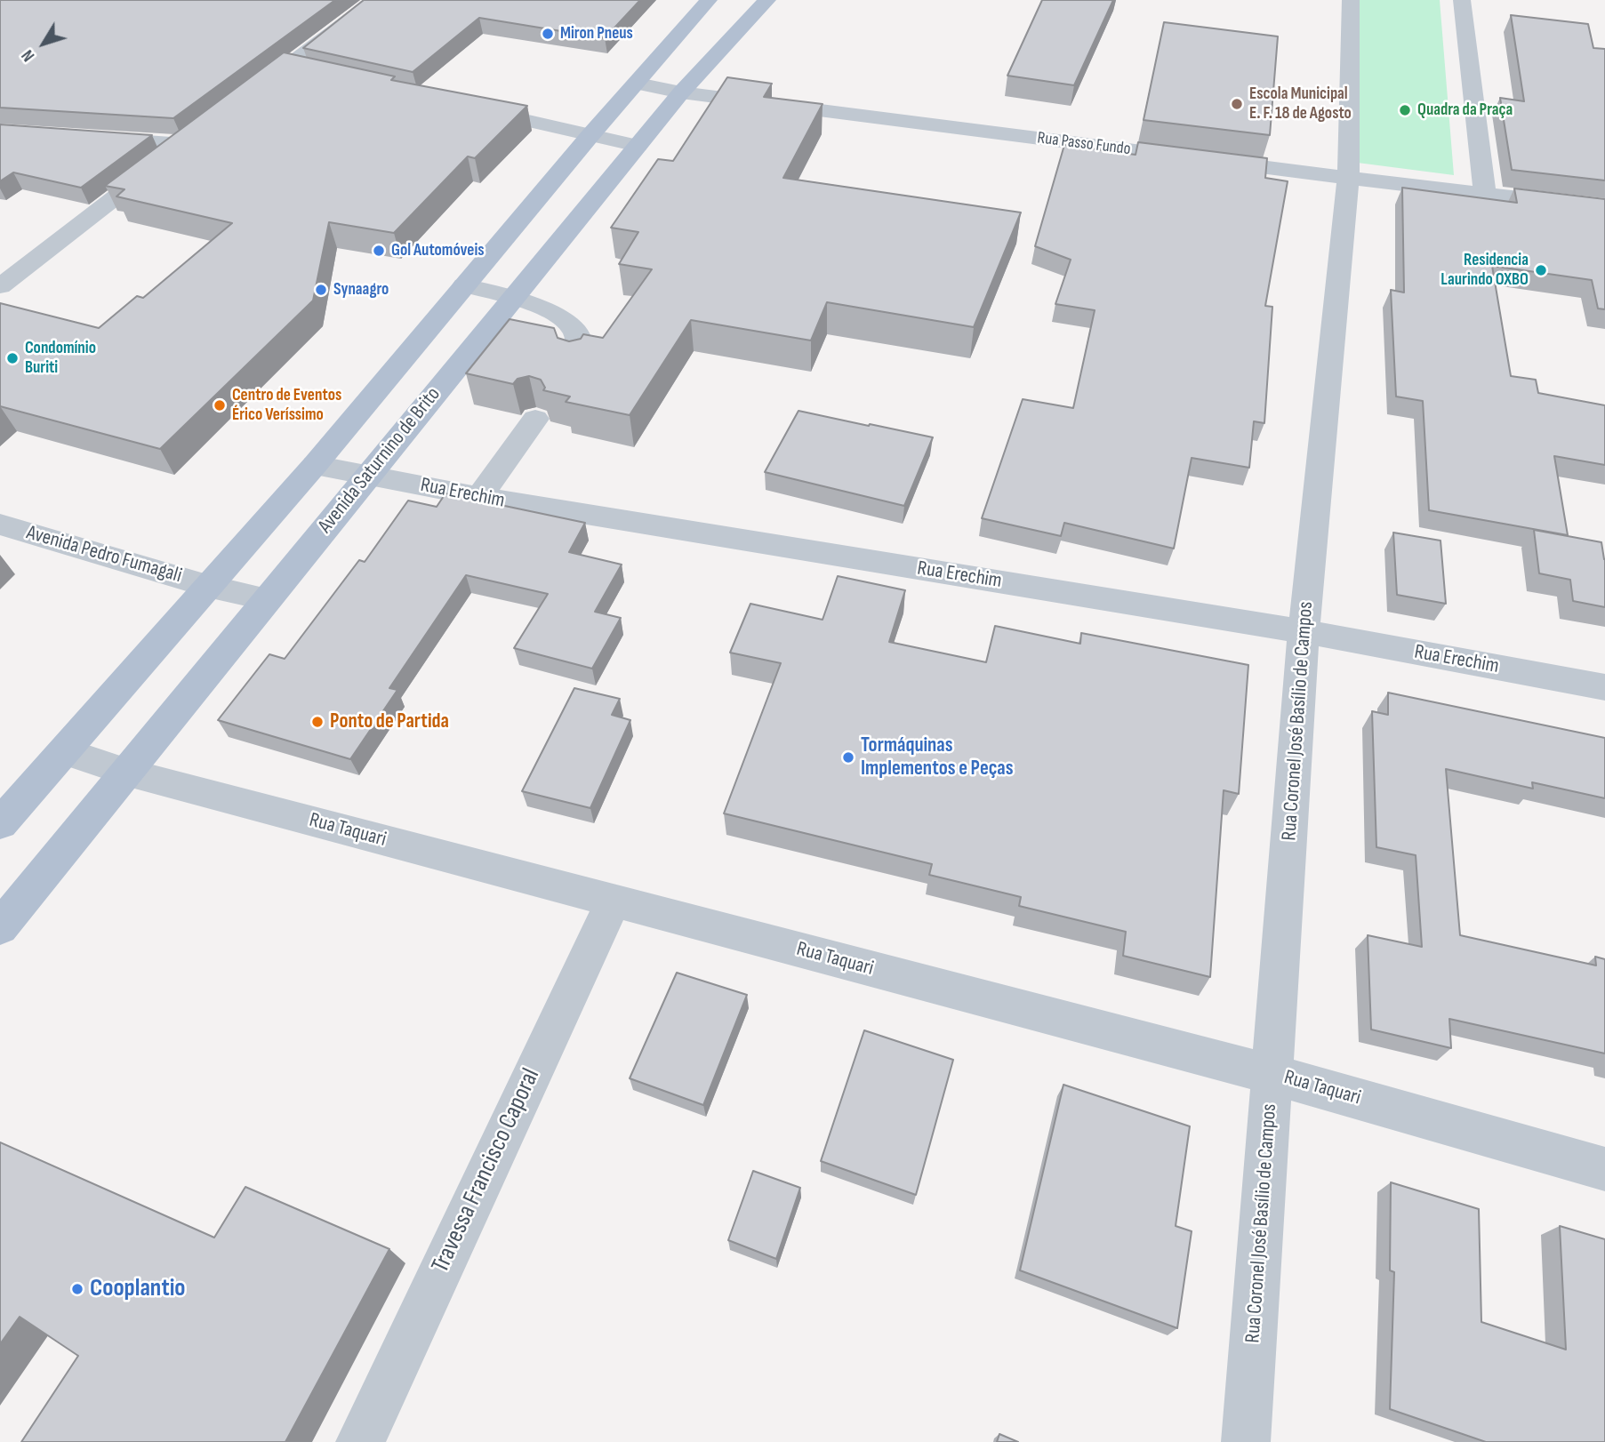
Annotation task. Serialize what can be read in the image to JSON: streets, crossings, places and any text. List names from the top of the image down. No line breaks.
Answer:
{"streets":{"main road":["Avenida Saturnino de Brito"],"street":["Rua Passo Fundo","Rua Erechim","Avenida Pedro Fumagali","Rua Coronel José Basílio de Campos","Rua Taquari","Travessa Francisco Caporal"]},"crossings":[["Rua Passo Fundo","Avenida Saturnino de Brito"],["Rua Passo Fundo","Rua Coronel José Basílio de Campos"],["Avenida Saturnino de Brito","Rua Erechim"],["Avenida Saturnino de Brito","Avenida Pedro Fumagali"],["Avenida Saturnino de Brito","Rua Taquari"],["Rua Erechim","Rua Coronel José Basílio de Campos"],["Rua Coronel José Basílio de Campos","Rua Taquari"],["Rua Taquari","Travessa Francisco Caporal"]],"places":["Miron Pneus","Escola Municipal E. F. 18 de Agosto","Quadra da Praça","Gol Automóveis","Residencia Laurindo OXBO","Synaagro","Condomínio Buriti","Centro de Eventos Érico Veríssimo","Ponto de Partida","Tormáquinas Implementos e Peças","Cooplantio"],"north":"bottom left"}
